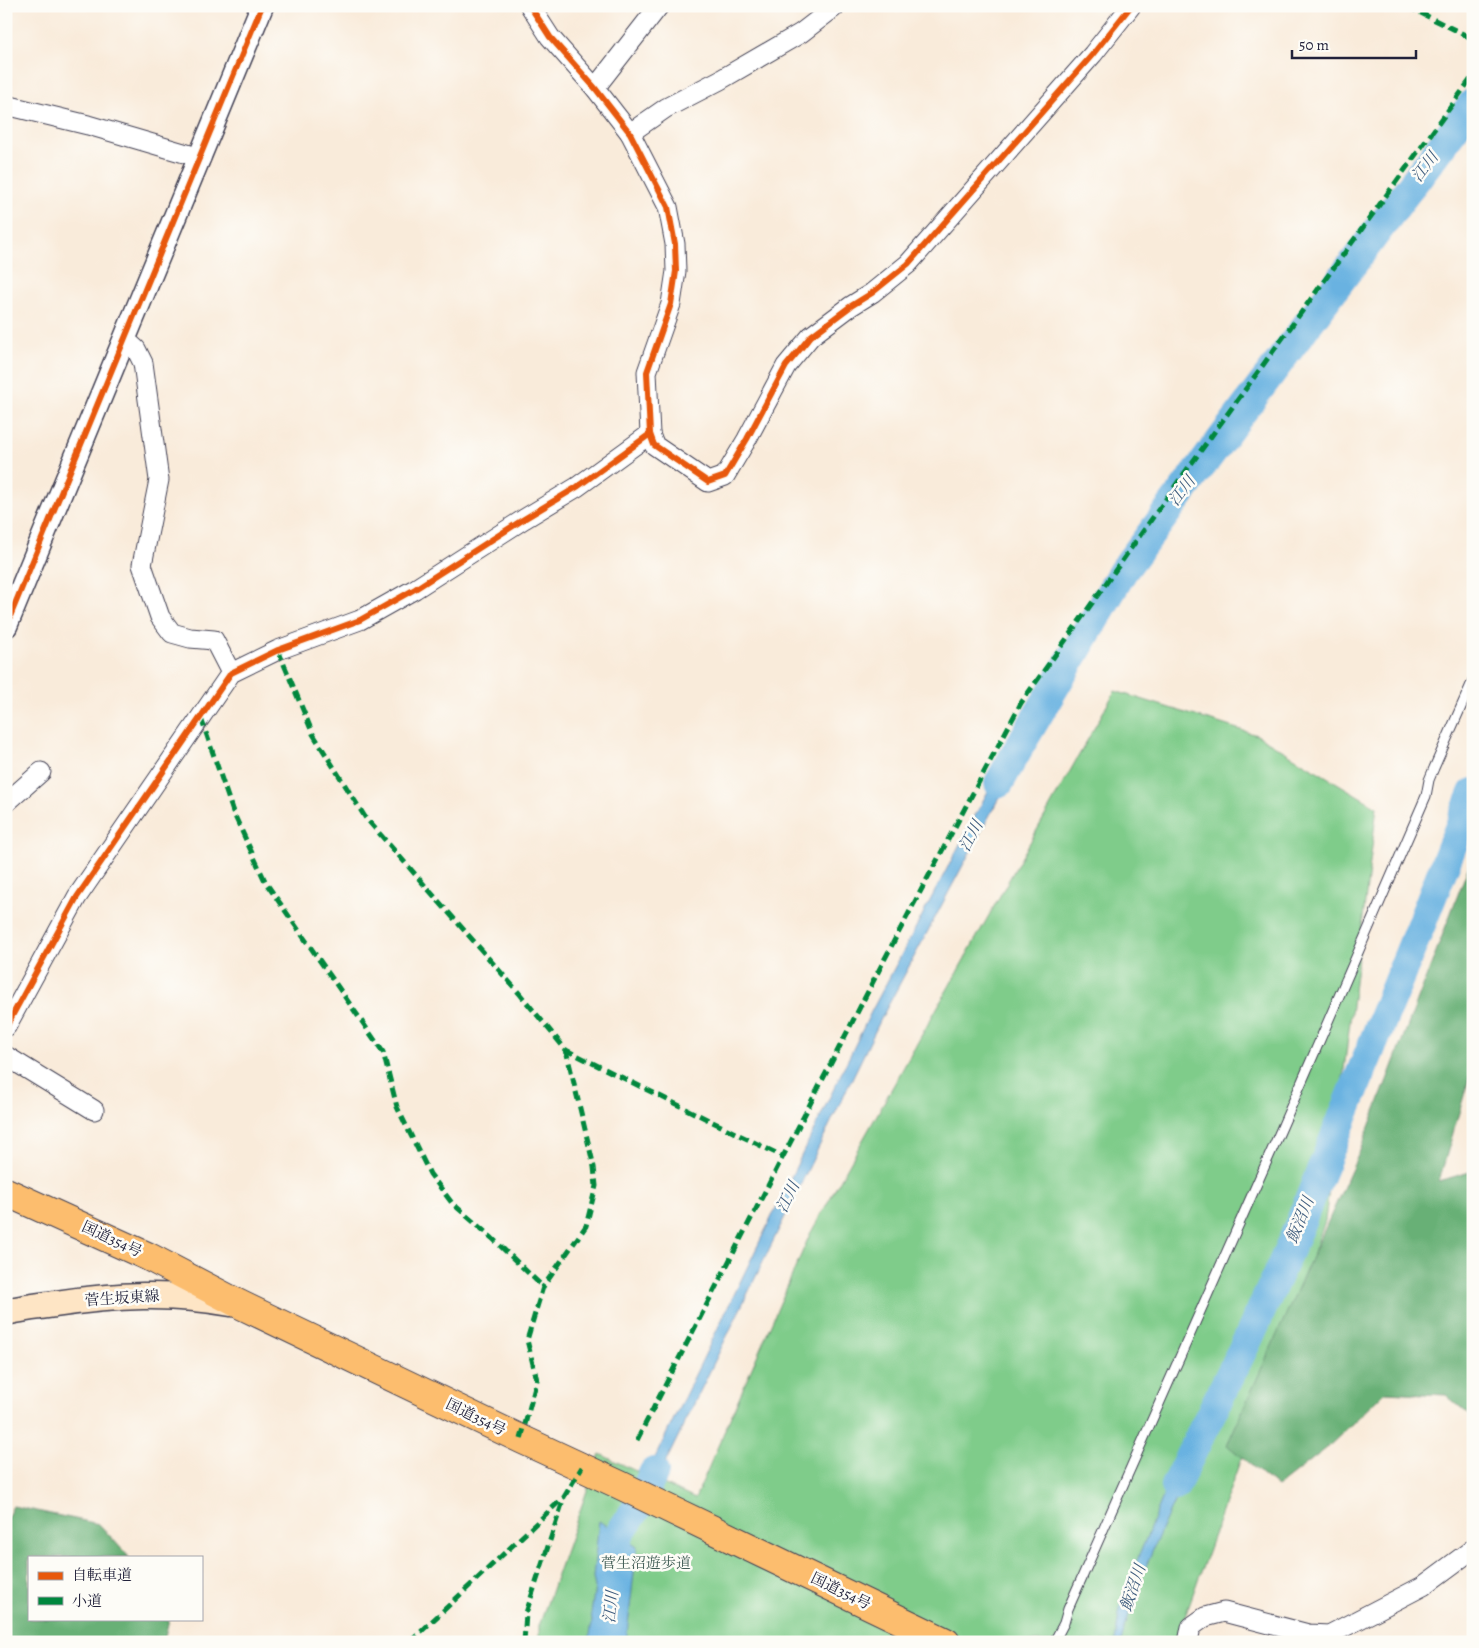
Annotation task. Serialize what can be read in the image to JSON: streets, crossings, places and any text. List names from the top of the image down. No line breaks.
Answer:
{"streets":{"highway":["国道354号"],"main road":["菅生坂東線"]},"crossings":[["国道354号","菅生坂東線"]],"water":["江川","飯沼川"],"parks":["菅生沼遊歩道"],"legend":["自転車道","小道"],"scale_bar":"50 m"}
